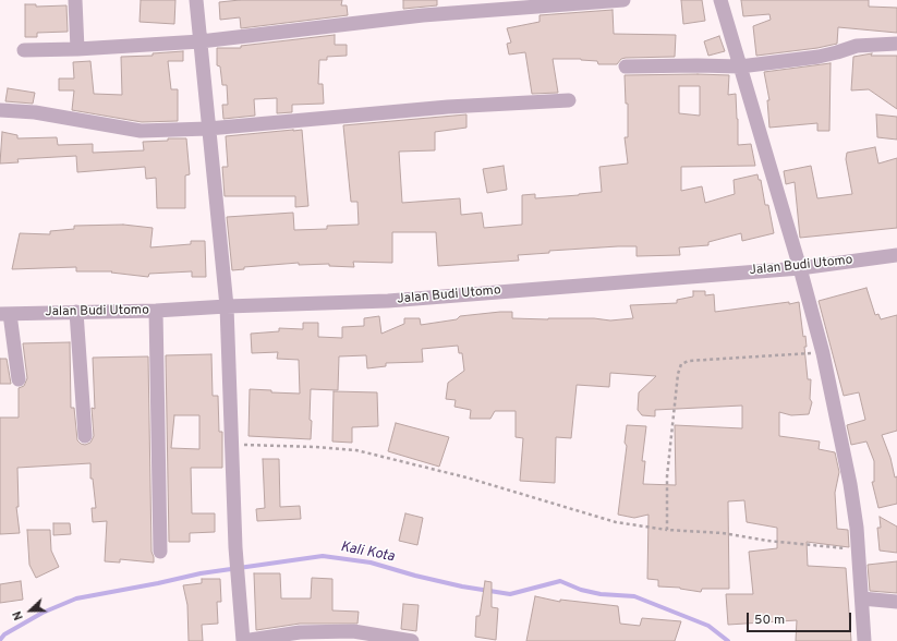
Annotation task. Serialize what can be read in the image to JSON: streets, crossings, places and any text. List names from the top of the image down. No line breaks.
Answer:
{"streets":{"street":["Jalan Budi Utomo"]},"water":["Kali Kota"],"scale_bar":"50 m","north":"left"}
